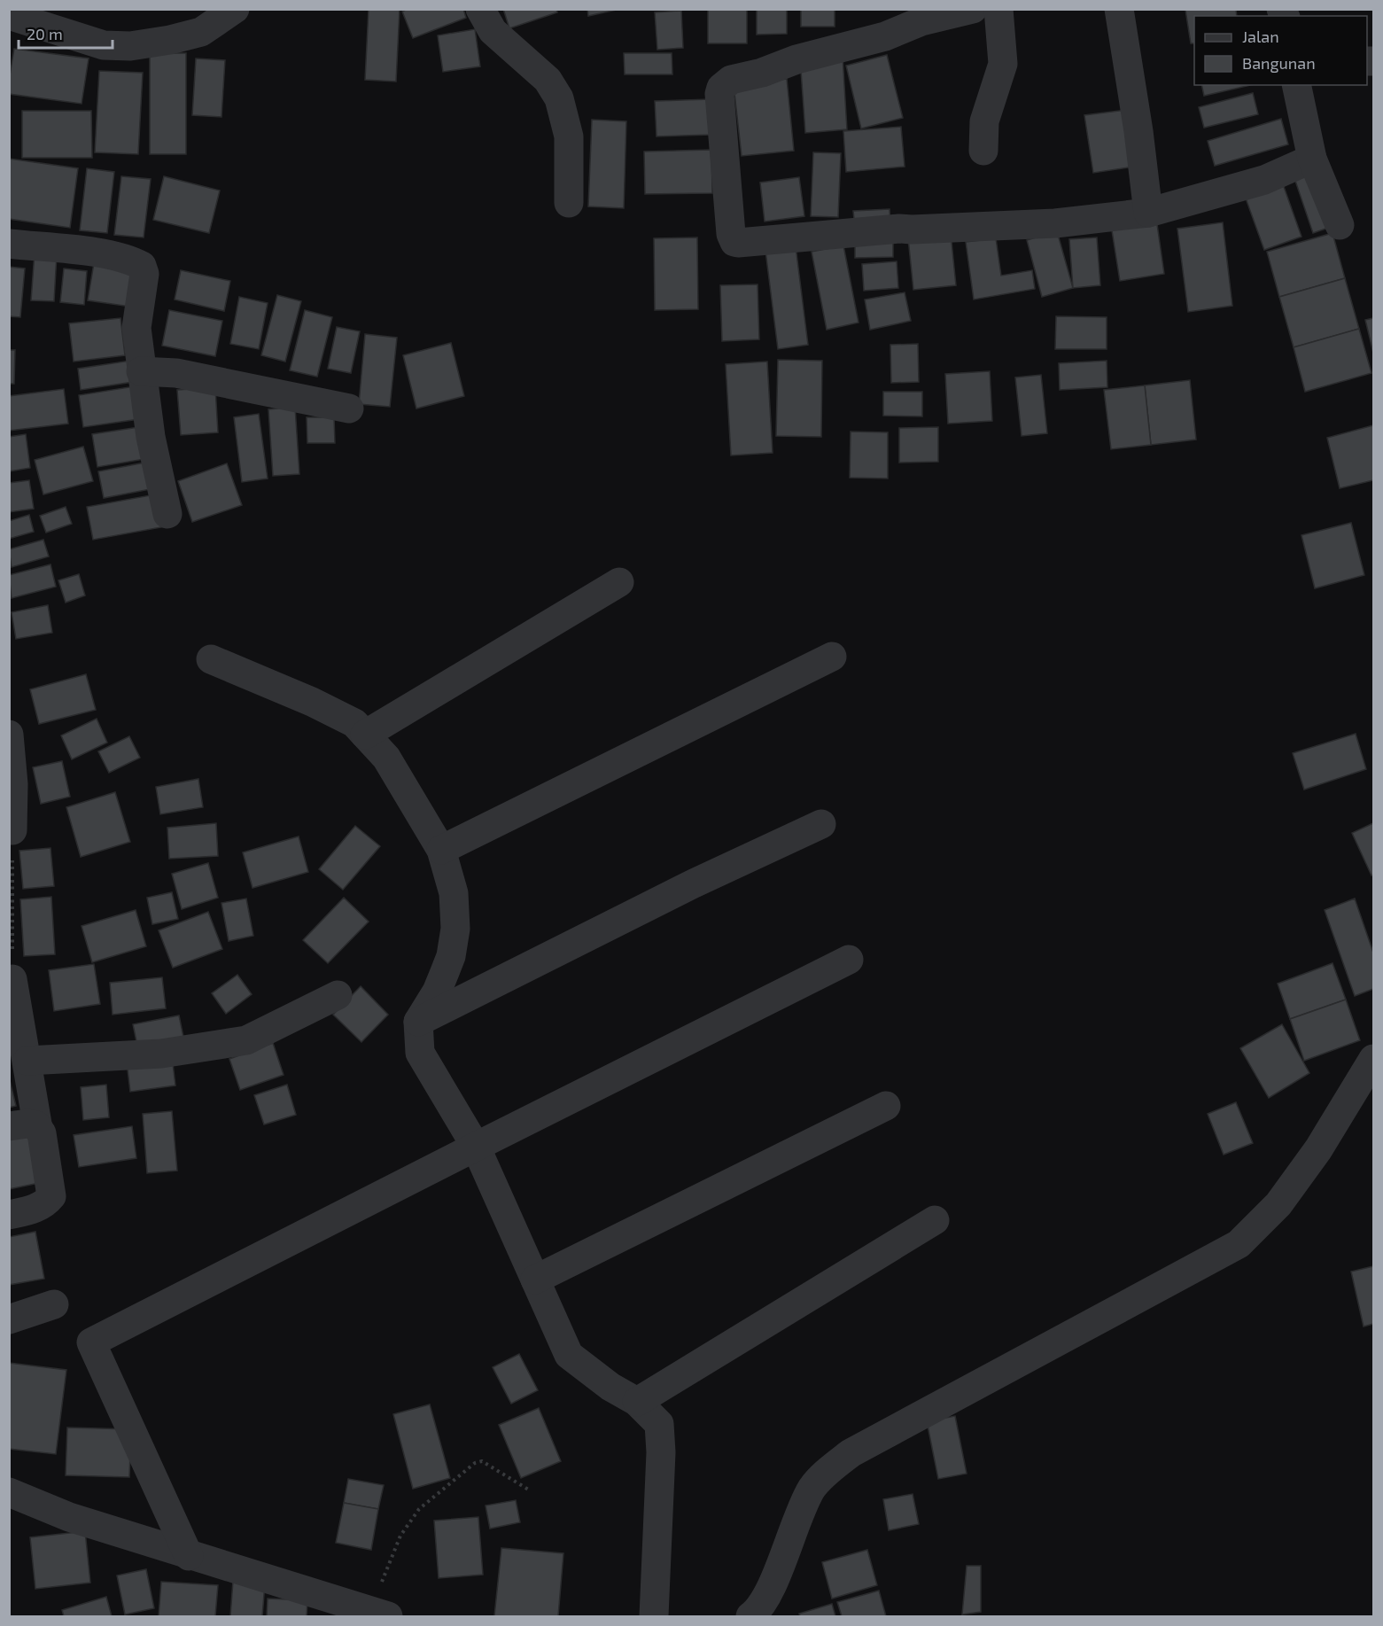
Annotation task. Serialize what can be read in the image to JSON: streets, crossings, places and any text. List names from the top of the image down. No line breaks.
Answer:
{"legend":["Jalan","Bangunan"],"scale_bar":"20 m"}
